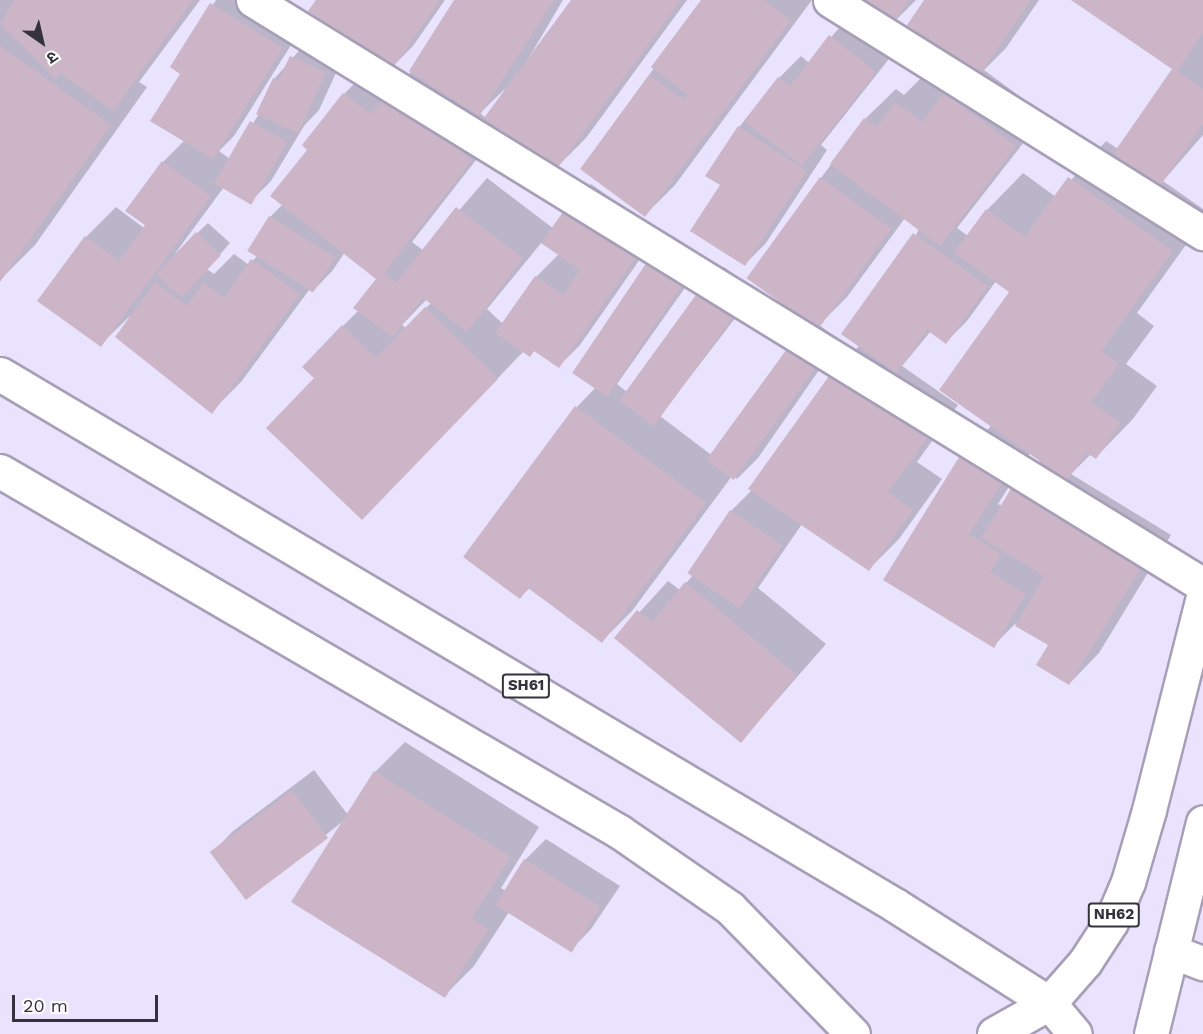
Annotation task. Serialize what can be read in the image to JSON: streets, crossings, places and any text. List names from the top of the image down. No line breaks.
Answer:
{"streets":{"main road":["SH61","NH62"]},"crossings":[["SH61","NH62"]],"scale_bar":"20 m","north":"bottom right"}
